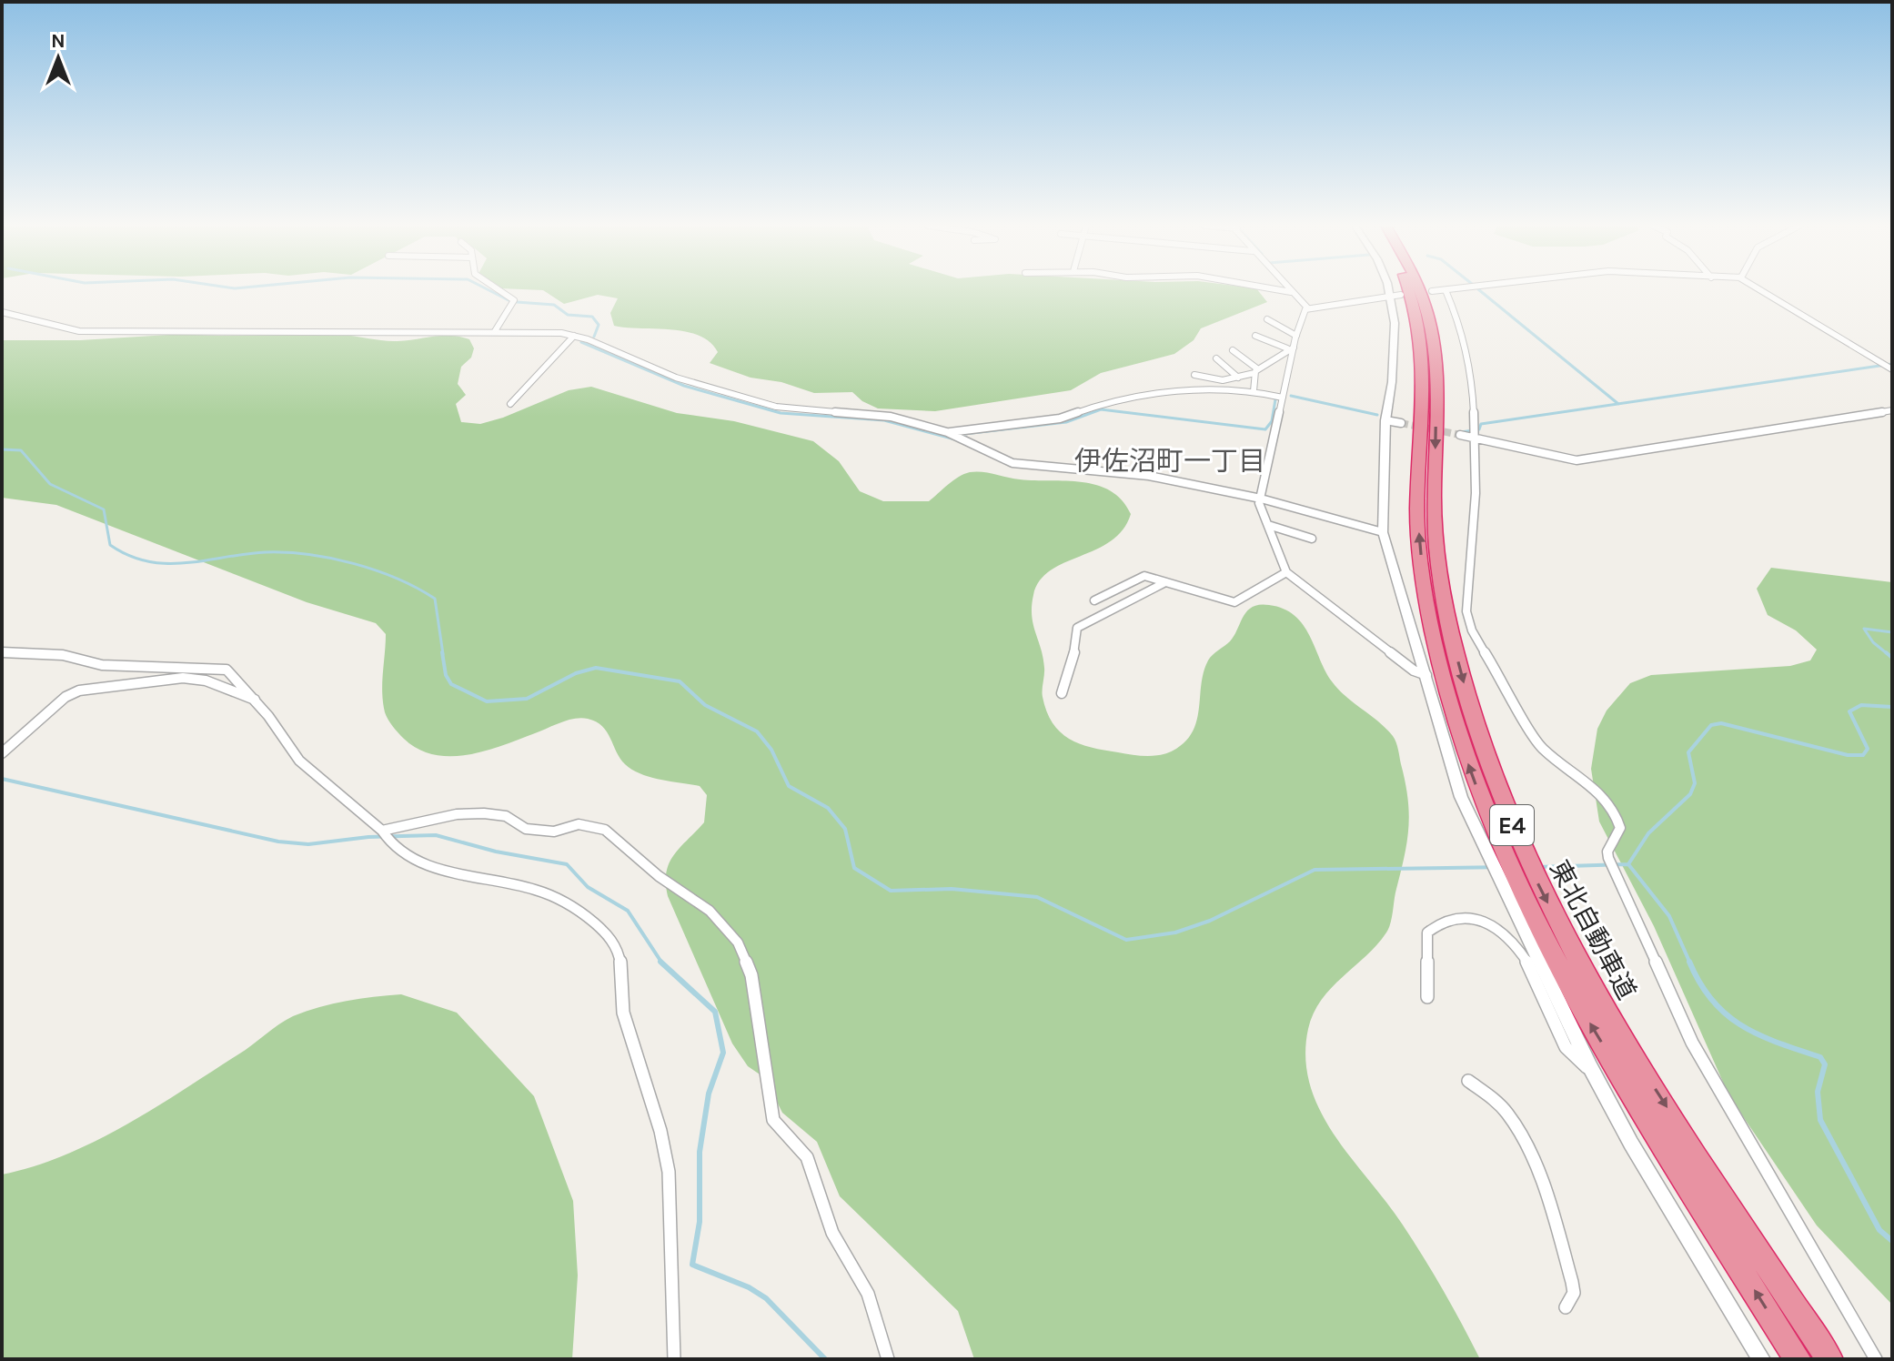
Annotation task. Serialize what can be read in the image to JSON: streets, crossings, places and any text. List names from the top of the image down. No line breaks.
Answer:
{"streets":{"highway":["E4","東北自動車道"]},"districts":["伊佐沼町一丁目"],"north":"top"}
